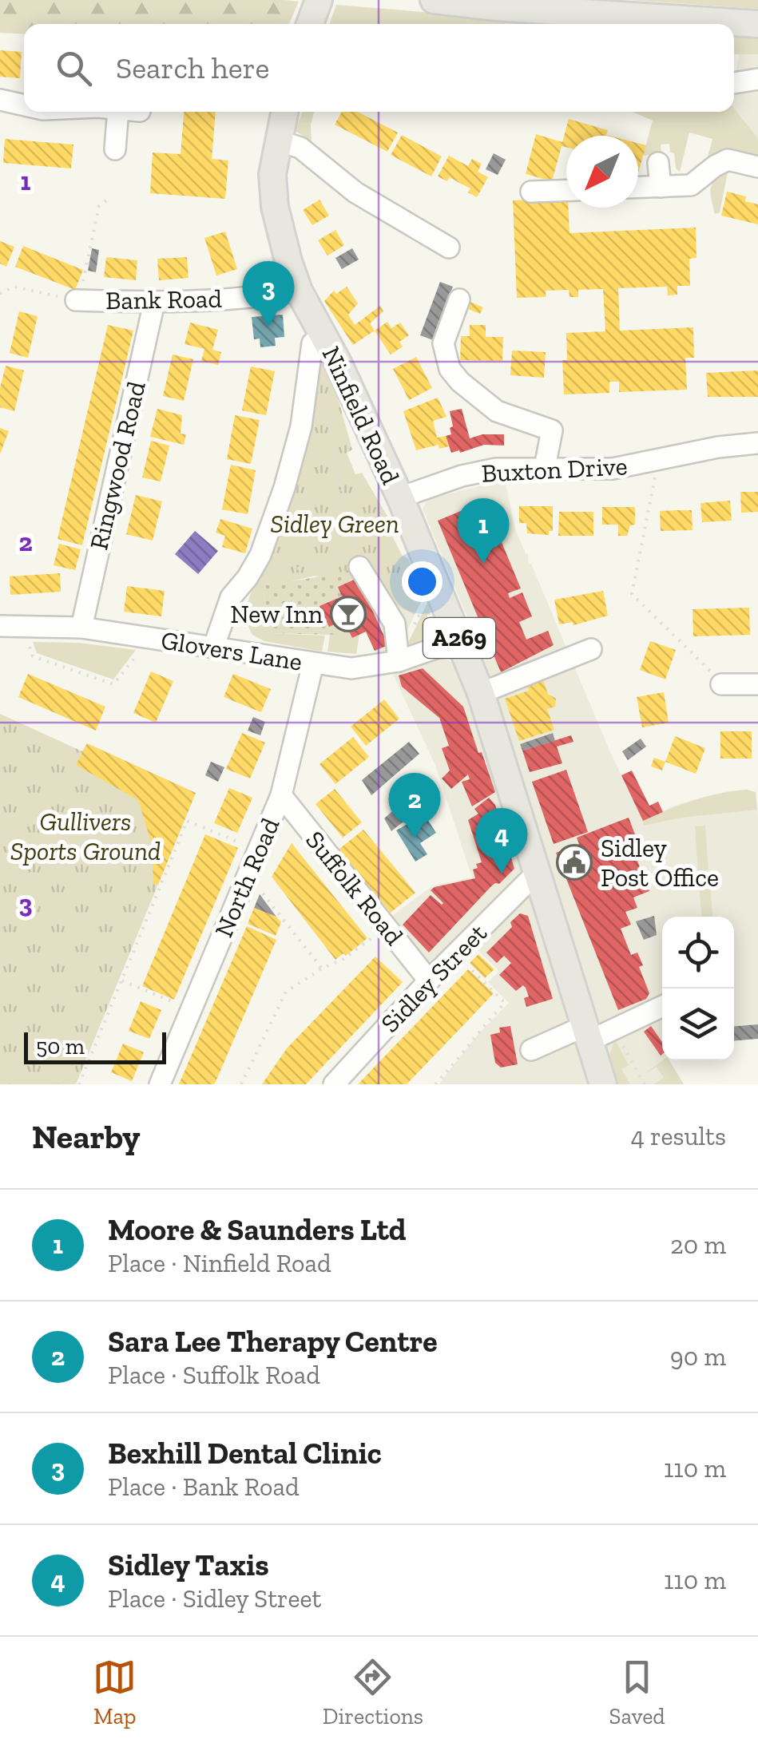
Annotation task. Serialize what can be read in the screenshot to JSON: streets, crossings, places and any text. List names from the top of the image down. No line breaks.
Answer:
{"streets":{"main road":["Ninfield Road","A269"],"street":["Bank Road","Ringwood Road","Buxton Drive","Glovers Lane","North Road","Suffolk Road","Sidley Street"]},"crossings":[["Bank Road","Ninfield Road"],["Bank Road","Ringwood Road"],["Ninfield Road","Buxton Drive"],["Ninfield Road","Glovers Lane"],["Ninfield Road","Sidley Street"],["Ringwood Road","Glovers Lane"],["Glovers Lane","North Road"],["North Road","Suffolk Road"],["Suffolk Road","Sidley Street"]],"parks":["Sidley Green","Gullivers Sports Ground"],"places":{"bar":["New Inn"],"public building":["Sidley Post Office"]},"scale_bar":"50 m","north":"bottom left","page":{"search":"Search here","pins":["3","1","2","4"],"scale":"50 m","heading":["Nearby","4 results"],"list":[{"mark":"1","name":"Moore & Saunders Ltd","note":"Place · Ninfield Road","value":"20 m"},{"mark":"2","name":"Sara Lee Therapy Centre","note":"Place · Suffolk Road","value":"90 m"},{"mark":"3","name":"Bexhill Dental Clinic","note":"Place · Bank Road","value":"110 m"},{"mark":"4","name":"Sidley Taxis","note":"Place · Sidley Street","value":"110 m"}],"nav":["Map","Directions","Saved"]},"grid":{"rows":["1","2","3"]}}
